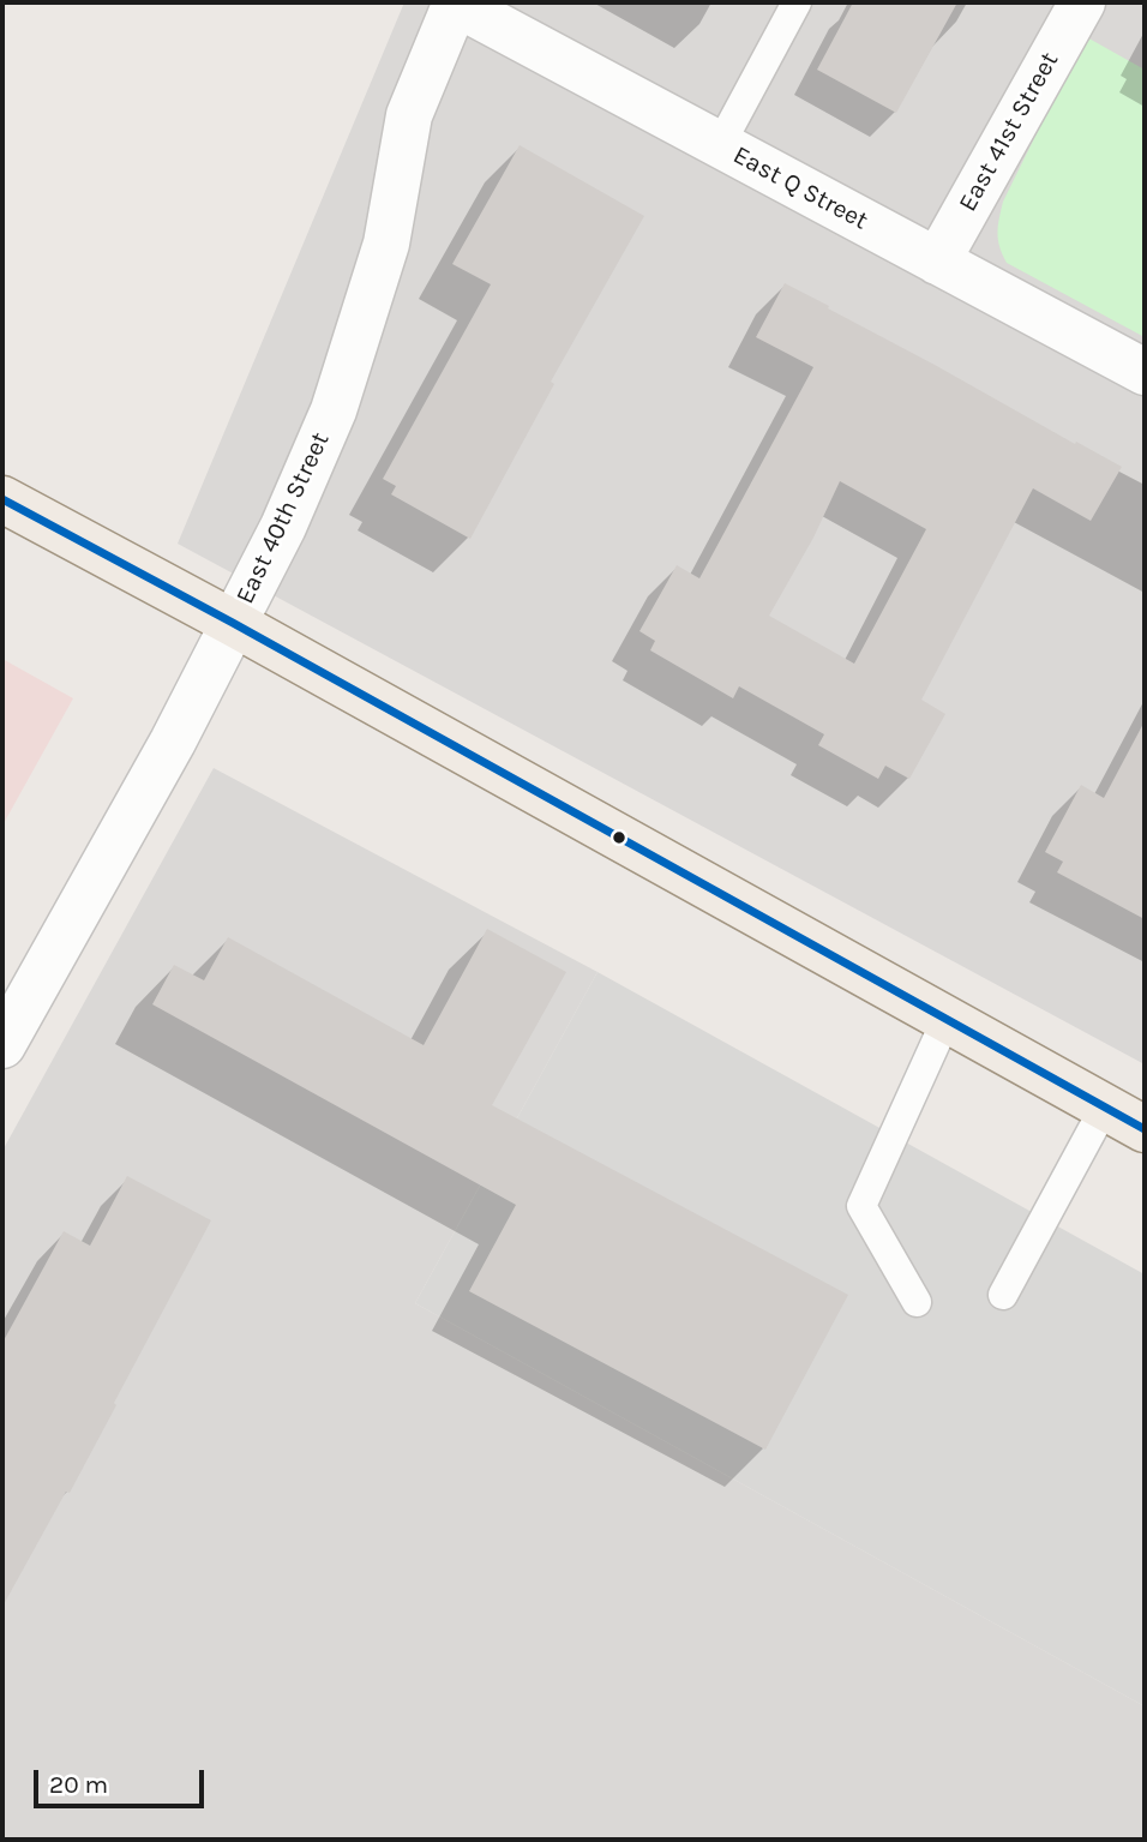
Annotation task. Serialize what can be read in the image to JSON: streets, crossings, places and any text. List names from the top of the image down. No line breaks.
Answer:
{"streets":{"street":["East 41st Street","East Q Street","East 40th Street"]},"crossings":[["East 41st Street","East Q Street"],["East Q Street","East 40th Street"]],"scale_bar":"20 m"}
